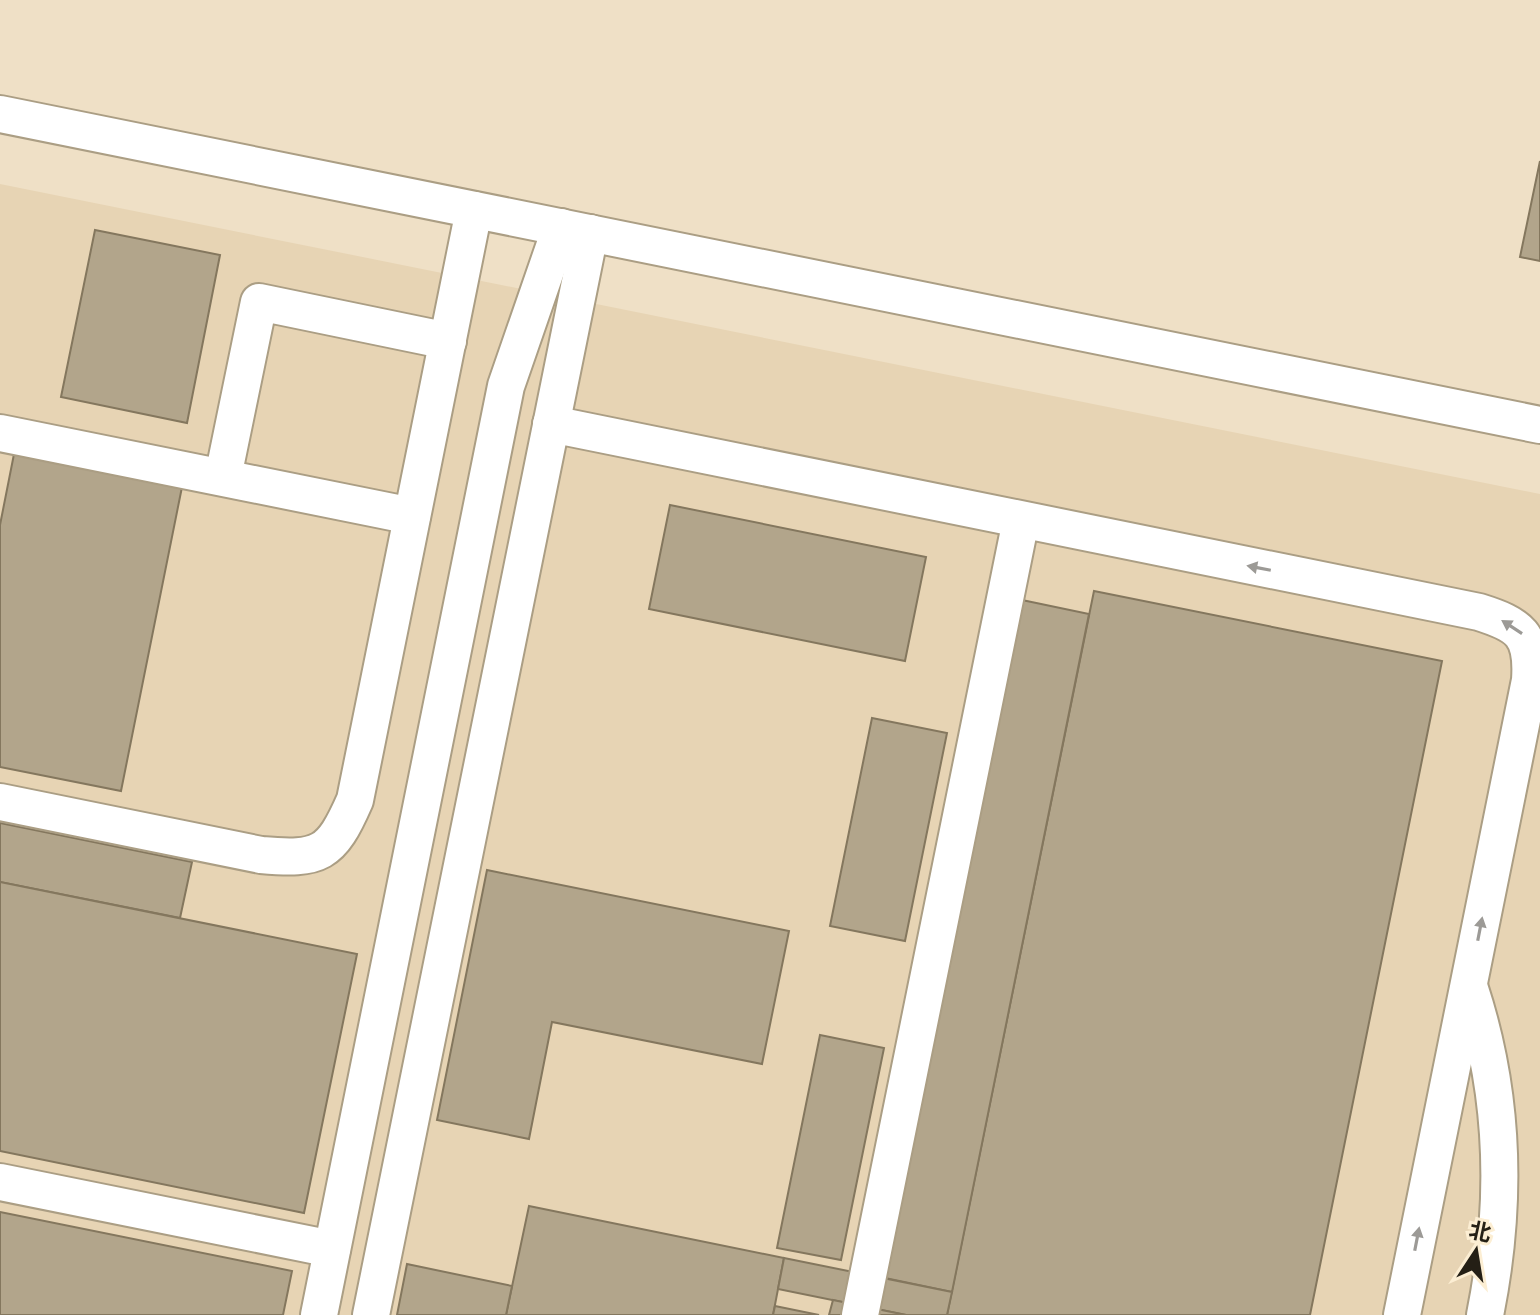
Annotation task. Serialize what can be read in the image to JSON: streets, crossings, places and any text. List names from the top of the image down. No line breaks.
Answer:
{"north":"top"}
